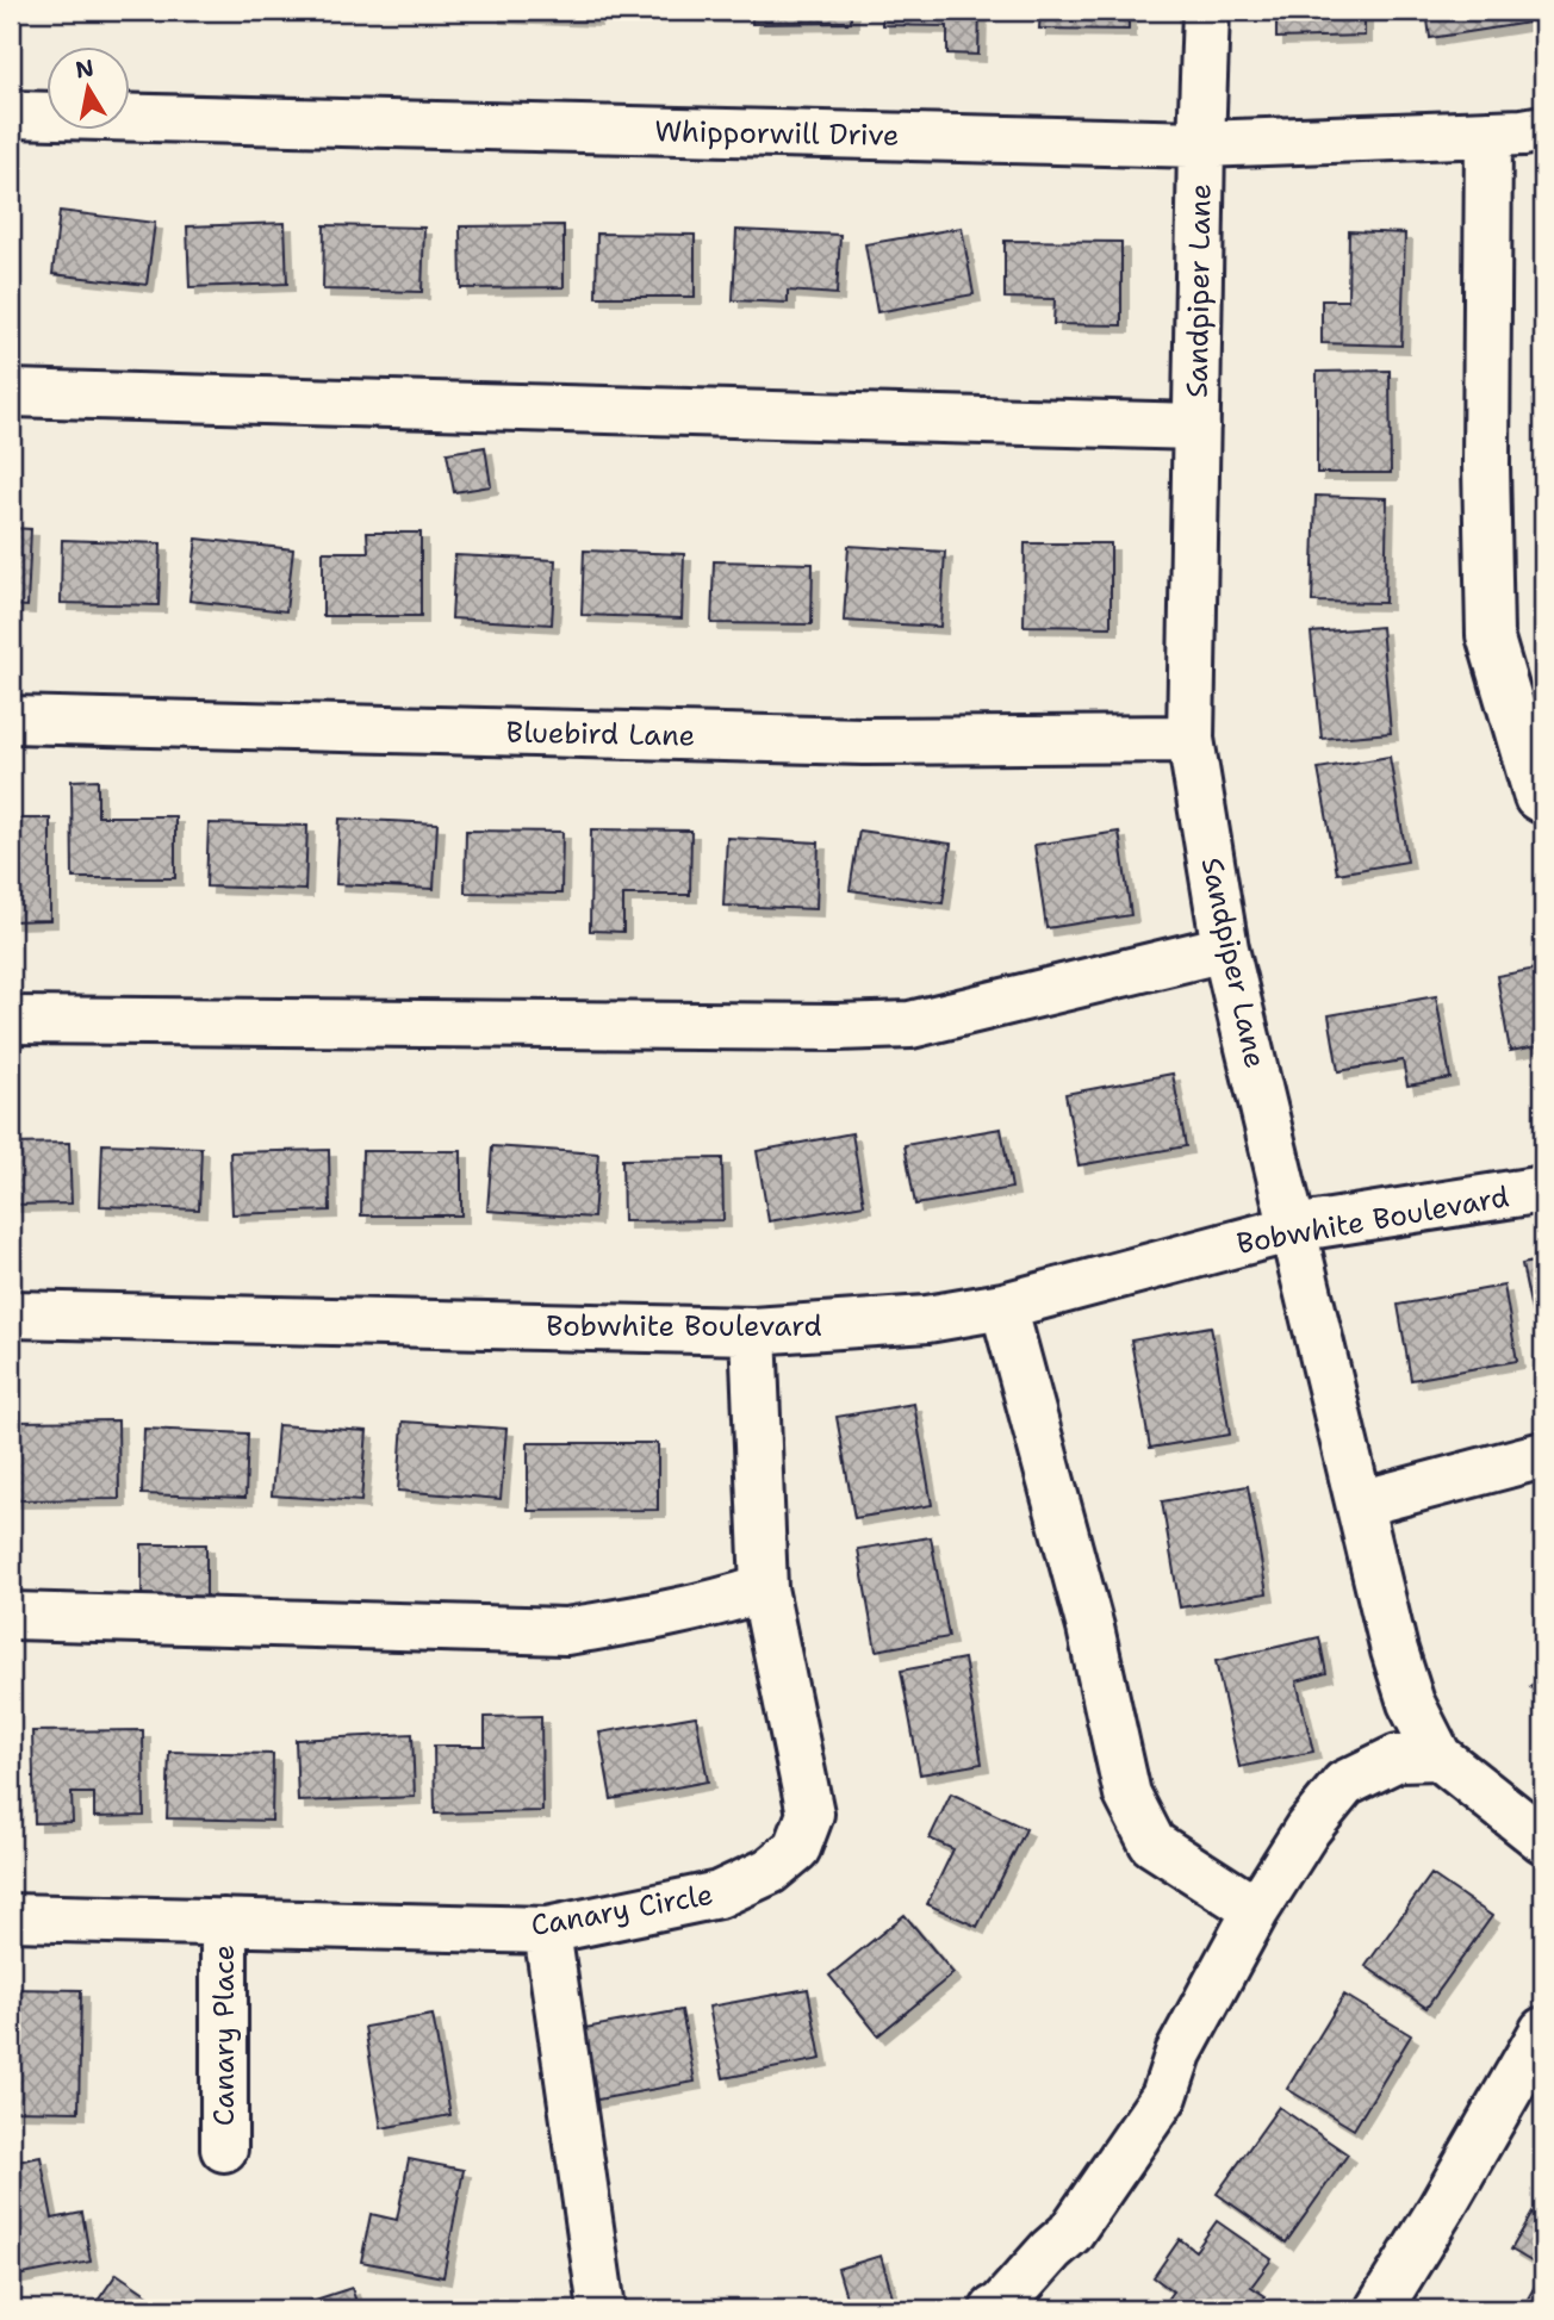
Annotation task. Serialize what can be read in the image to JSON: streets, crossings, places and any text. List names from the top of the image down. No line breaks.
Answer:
{"streets":{"street":["Whipporwill Drive","Sandpiper Lane","Bluebird Lane","Bobwhite Boulevard","Canary Circle","Canary Place"]},"crossings":[["Whipporwill Drive","Sandpiper Lane"],["Sandpiper Lane","Bluebird Lane"],["Sandpiper Lane","Bobwhite Boulevard"],["Bobwhite Boulevard","Canary Circle"],["Canary Circle","Canary Place"]],"north":"top"}
